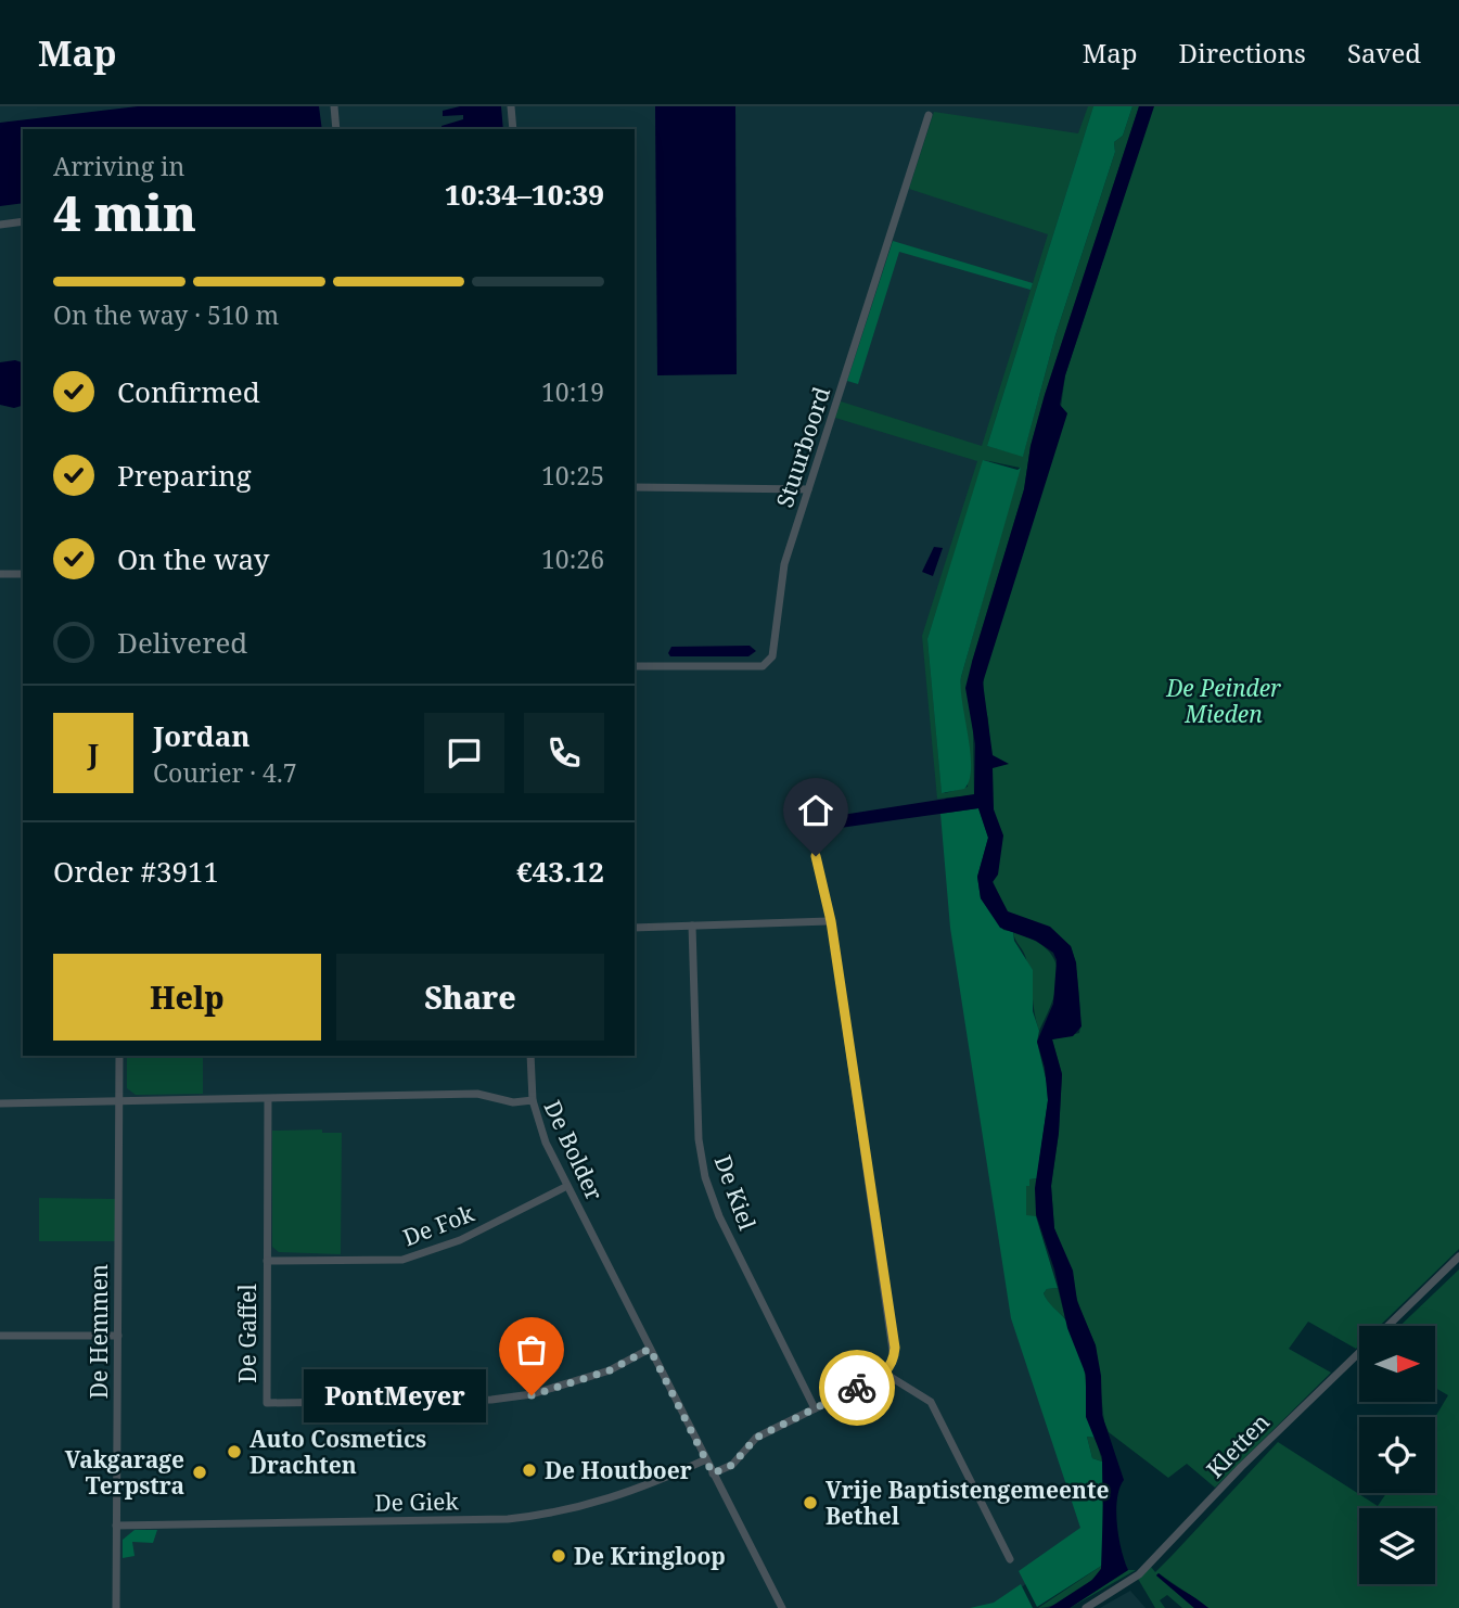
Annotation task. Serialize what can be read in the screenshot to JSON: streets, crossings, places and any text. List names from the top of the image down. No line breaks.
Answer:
{"streets":{"street":["Stuurboord","De Bolder","De Kiel","De Fok","De Hemmen","De Gaffel","Kletten","De Giek"]},"crossings":[["De Bolder","De Fok"],["De Bolder","De Hemmen"],["De Bolder","De Gaffel"],["De Bolder","De Giek"],["De Fok","De Gaffel"],["De Hemmen","De Giek"]],"parks":["De Peinder Mieden"],"places":["PontMeyer","Auto Cosmetics Drachten","De Houtboer","Vakgarage Terpstra","Vrije Baptistengemeente Bethel","De Kringloop"],"north":"right","page":{"header":"Map","nav":["Map","Directions","Saved"],"heading":["4 min","Arriving in","10:34–10:39"],"panel":["Jordan","Courier · 4.7","Order #3911","€43.12"],"bar":"On the way · 510 m","list":[["Confirmed","10:19"],["Preparing","10:25"],["On the way","10:26"],"Delivered"],"round":"J","buttons":["Help","Share"],"bubble":"PontMeyer"}}
